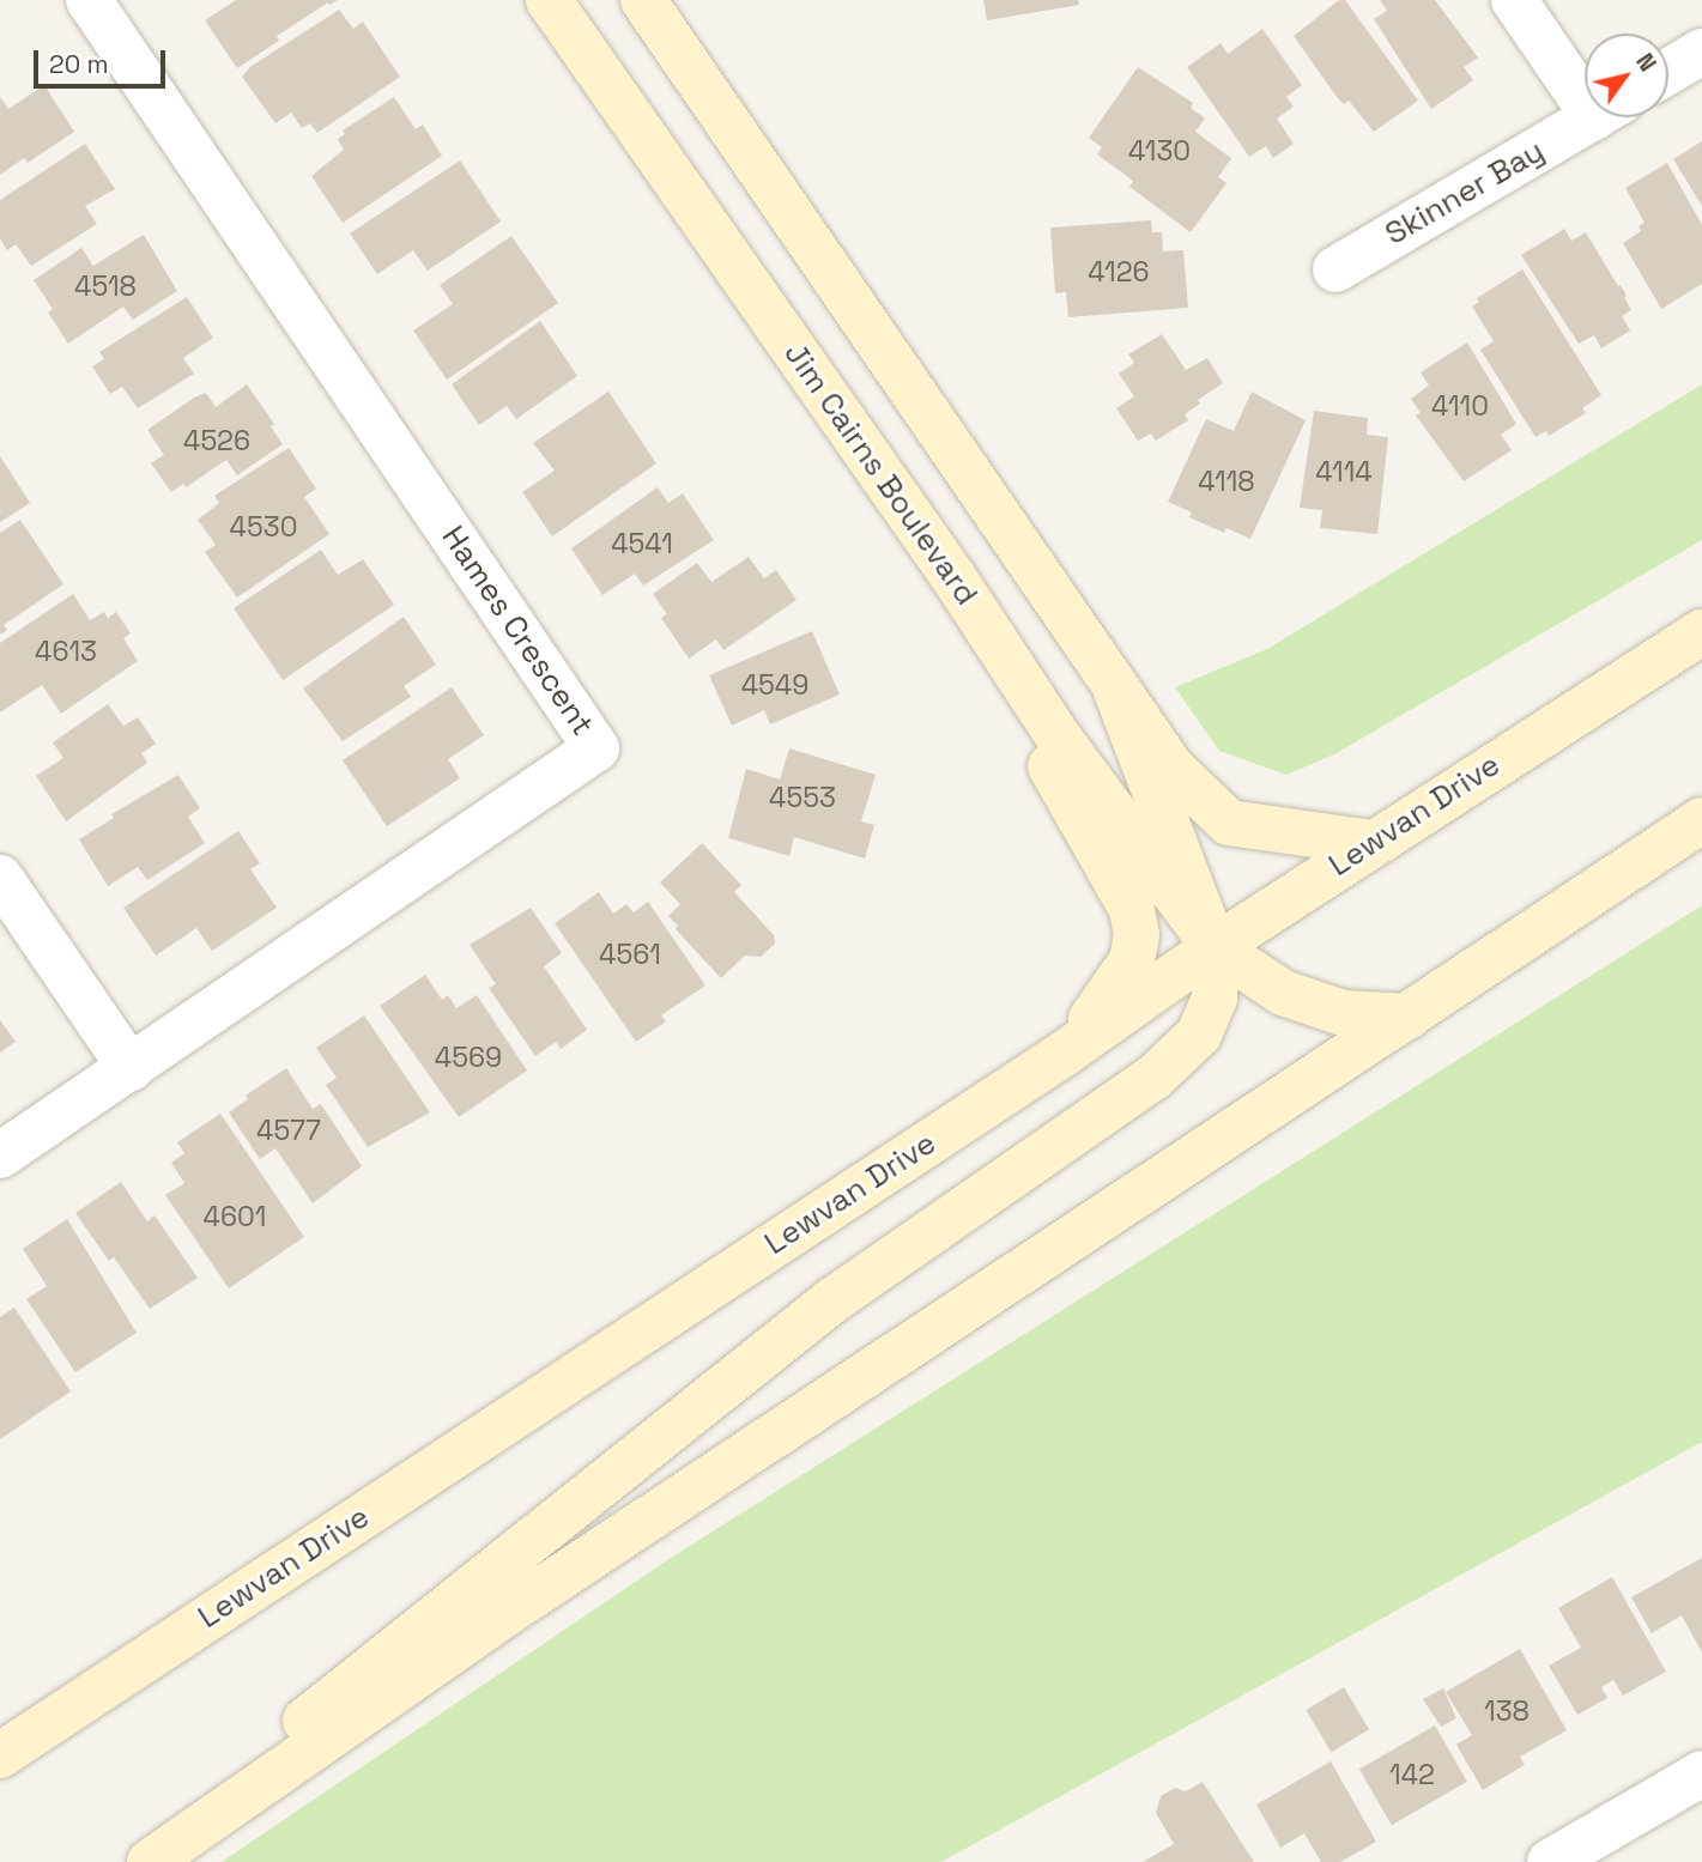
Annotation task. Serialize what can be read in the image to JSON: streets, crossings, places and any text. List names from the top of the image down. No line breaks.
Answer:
{"streets":{"main road":["Jim Cairns Boulevard","Lewvan Drive"],"street":["Skinner Bay","Hames Crescent"]},"crossings":[["Jim Cairns Boulevard","Lewvan Drive"]],"house_numbers":["4130","4126","4518","4110","4526","4114","4118","4530","4541","4613","4549","4553","4561","4569","4577","4601","138","142"],"scale_bar":"20 m","north":"top right"}
